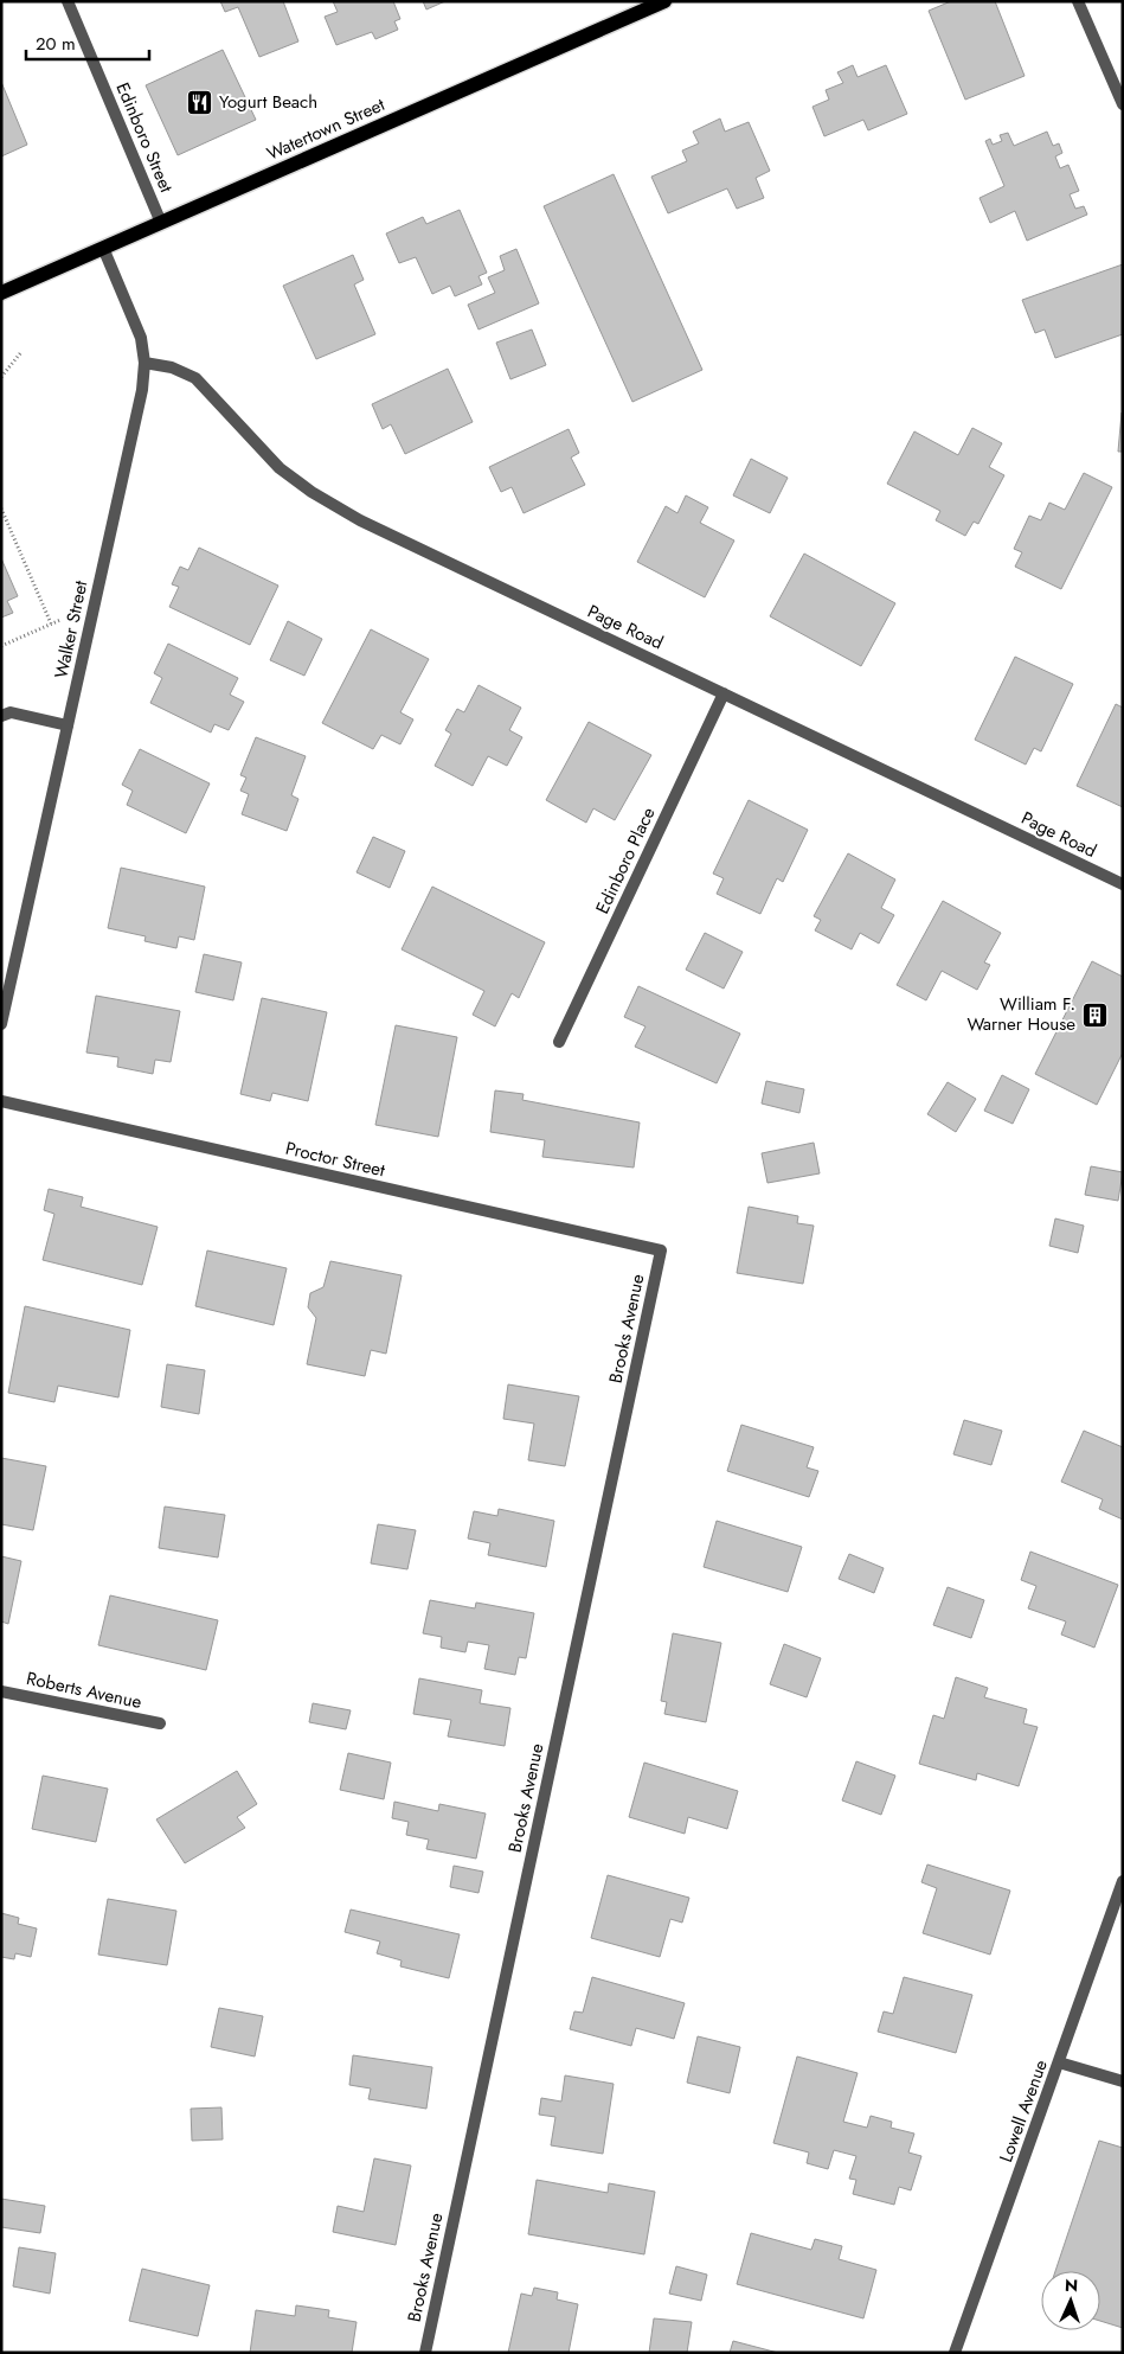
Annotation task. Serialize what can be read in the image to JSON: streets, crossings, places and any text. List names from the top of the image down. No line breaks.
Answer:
{"streets":{"main road":["Watertown Street"],"street":["Edinboro Street","Page Road","Walker Street","Edinboro Place","Proctor Street","Brooks Avenue","Roberts Avenue","Lowell Avenue"]},"crossings":[["Watertown Street","Edinboro Street"],["Watertown Street","Walker Street"],["Page Road","Walker Street"],["Page Road","Edinboro Place"],["Proctor Street","Brooks Avenue"]],"places":{"restaurant":["Yogurt Beach"],"building":["William F. Warner House"]},"scale_bar":"20 m","north":"top"}
